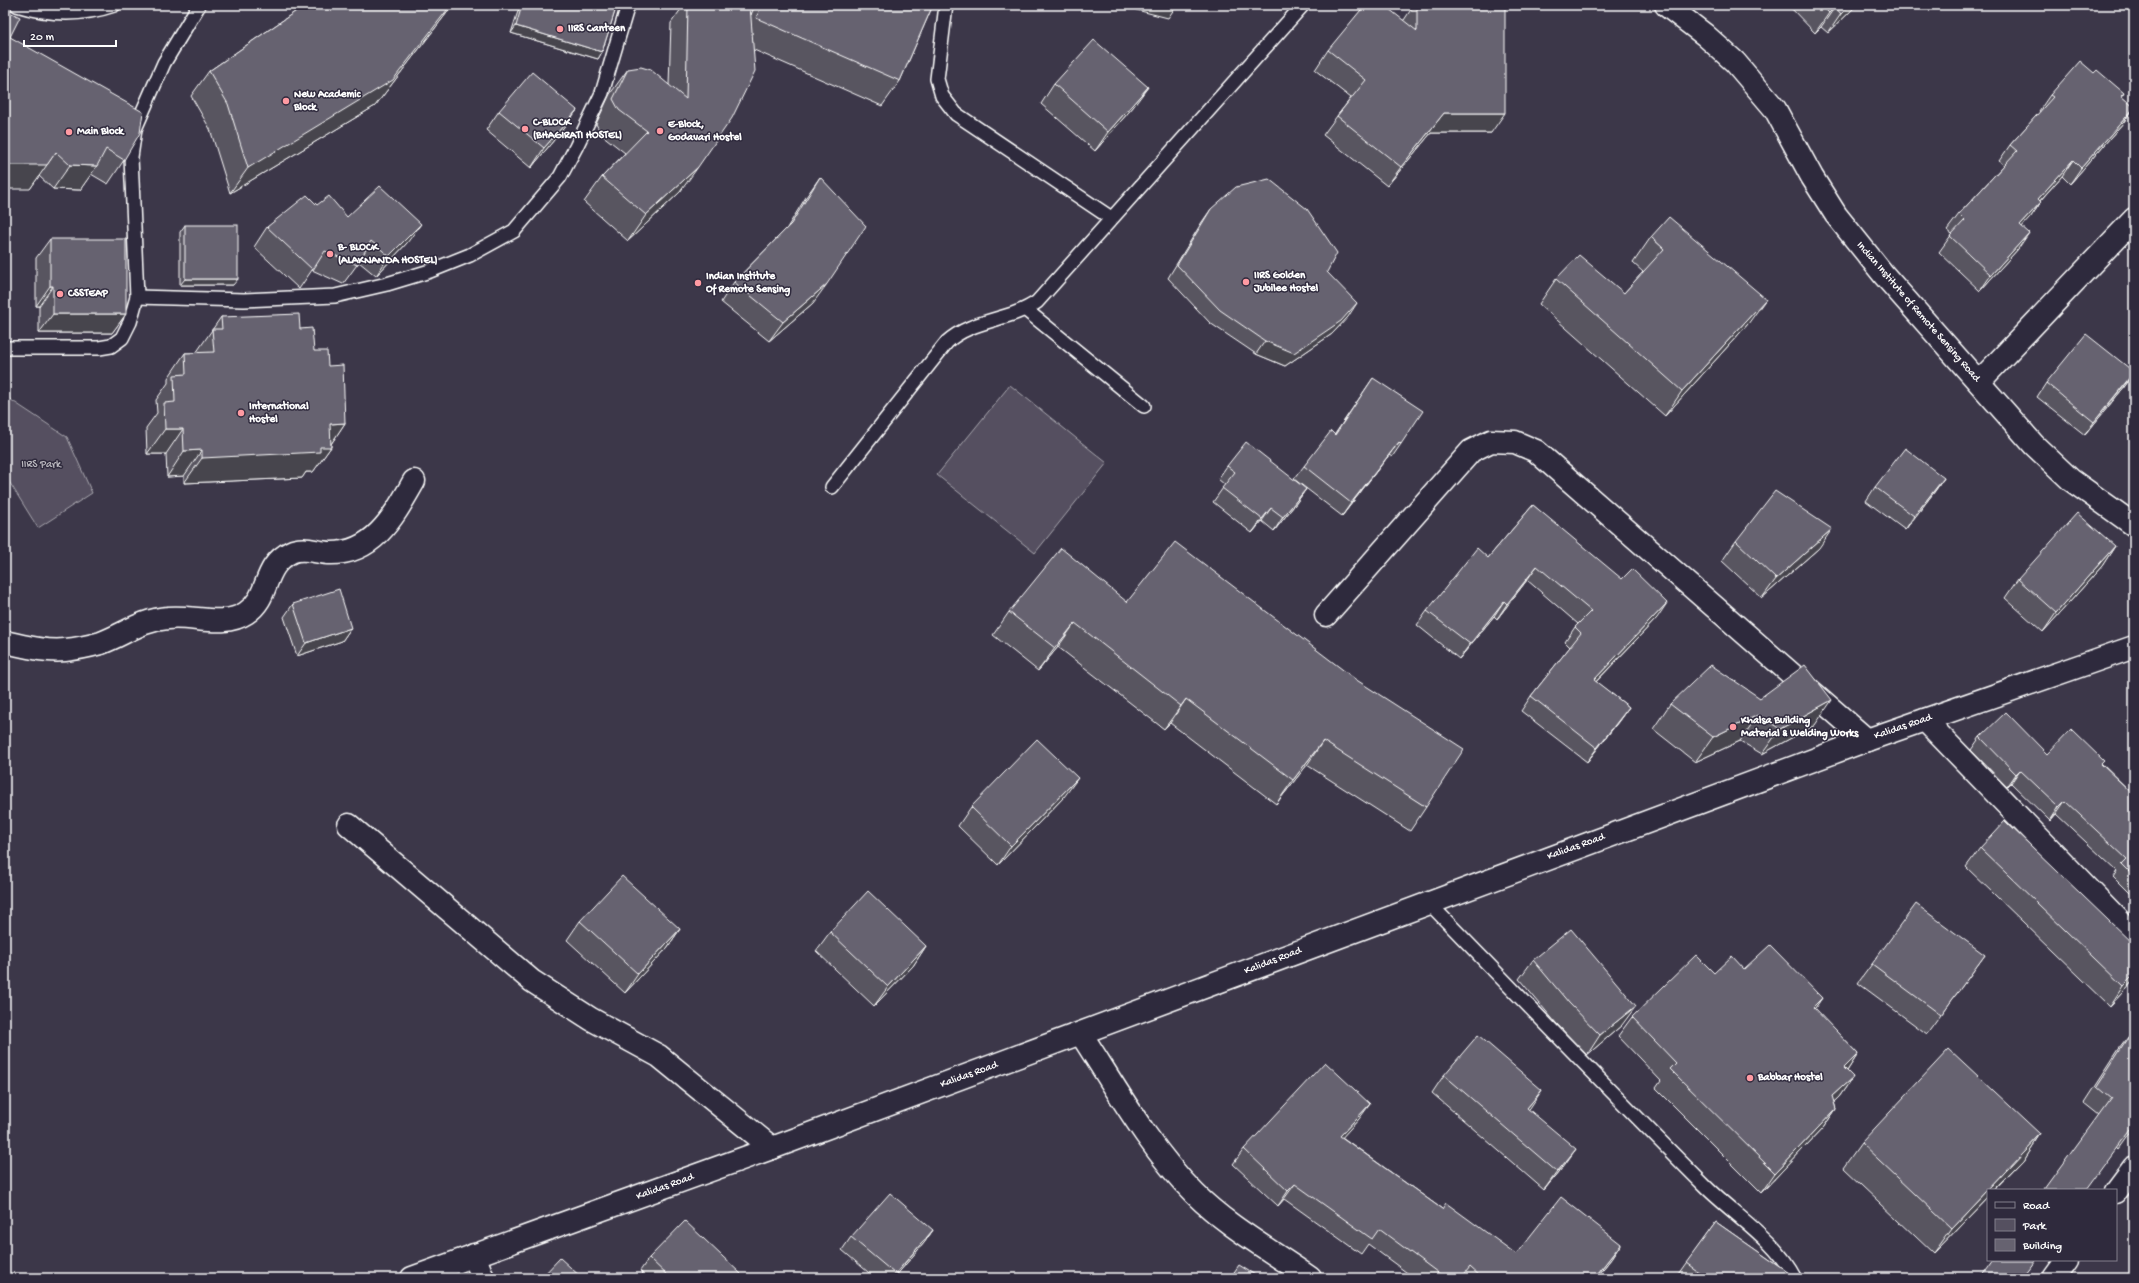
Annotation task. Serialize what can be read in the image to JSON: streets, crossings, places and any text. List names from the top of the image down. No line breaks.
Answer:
{"streets":{"street":["Indian Institute of Remote Sensing Road","Kalidas Road"]},"parks":["IIRS Park"],"places":["IIRS Canteen","New Academic Block","C-BLOCK (BHAGIRATI HOSTEL)","E-Block, Godavari Hostel","Main Block","B- BLOCK (ALAKNANDA HOSTEL)","IIRS Golden Jubilee Hostel","Indian Institute Of Remote Sensing","CSSTEAP","International Hostel","Khalsa Building Material & Welding Works","Babbar Hostel"],"legend":["Road","Park","Building"],"scale_bar":"20 m"}
